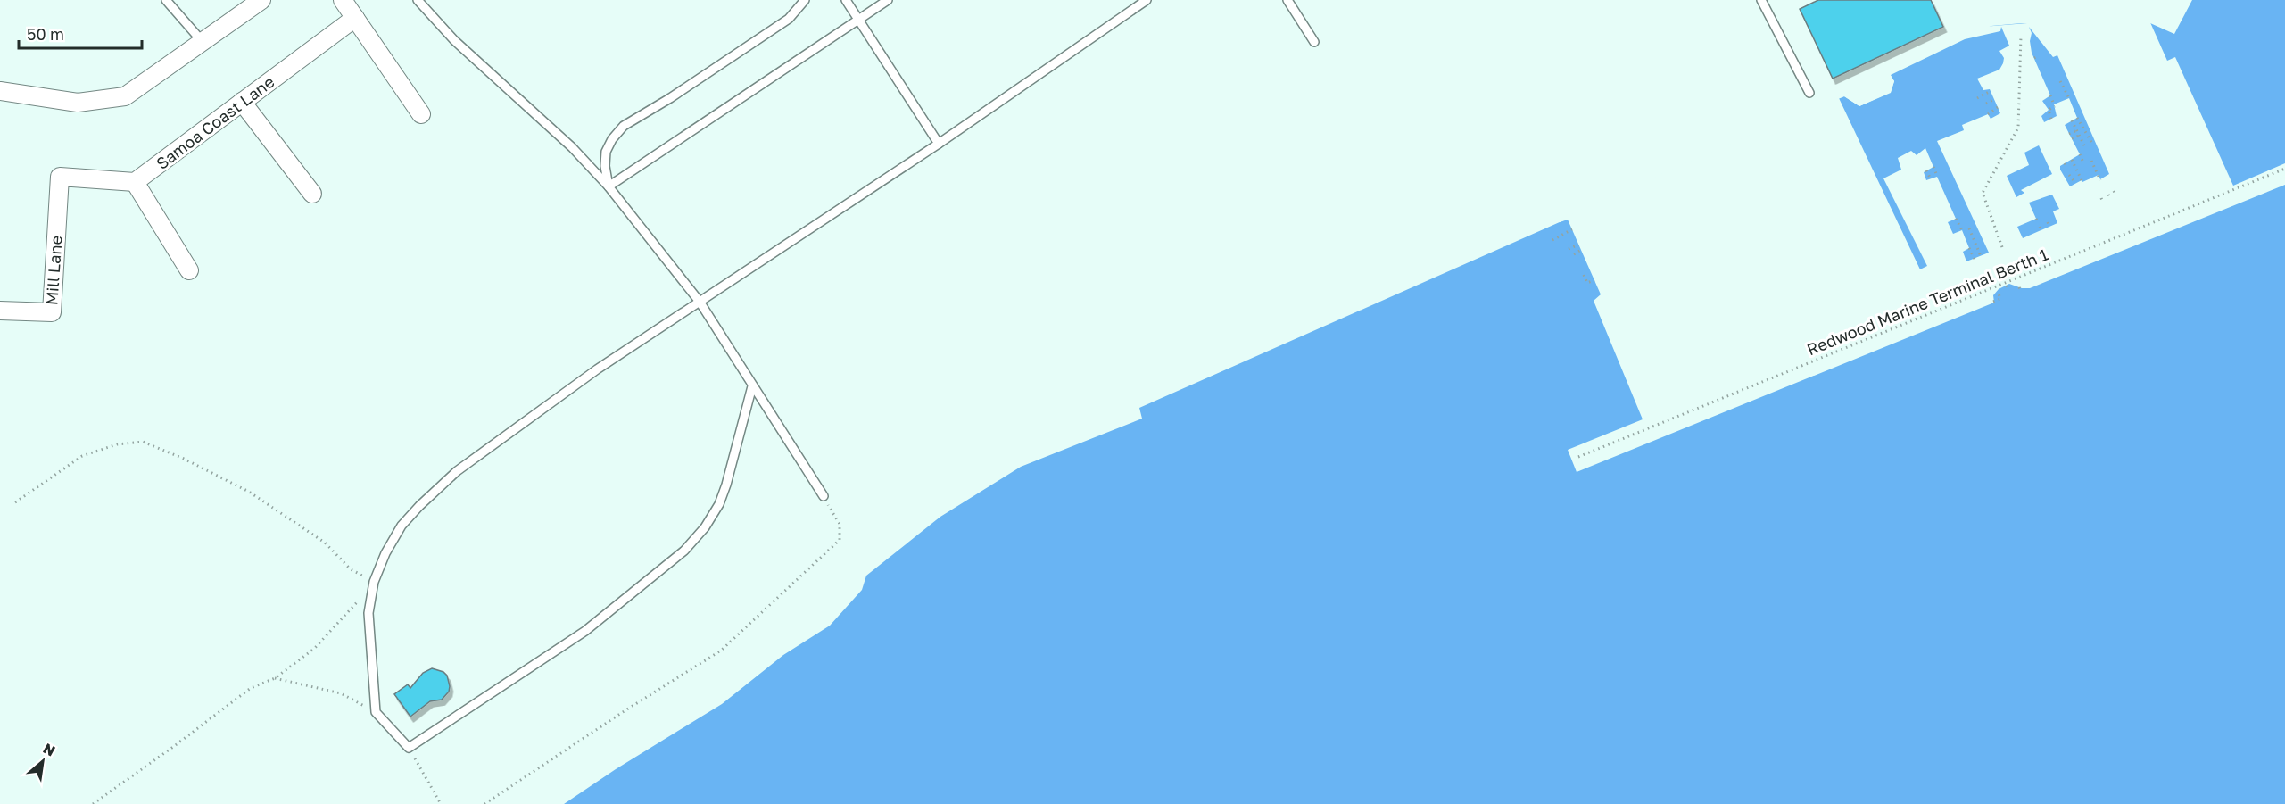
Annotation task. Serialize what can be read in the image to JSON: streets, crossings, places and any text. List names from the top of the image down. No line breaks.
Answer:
{"streets":{"street":["Samoa Coast Lane","Mill Lane"],"path":["Redwood Marine Terminal Berth 1"]},"crossings":[["Samoa Coast Lane","Mill Lane"]],"scale_bar":"50 m","north":"top right"}
